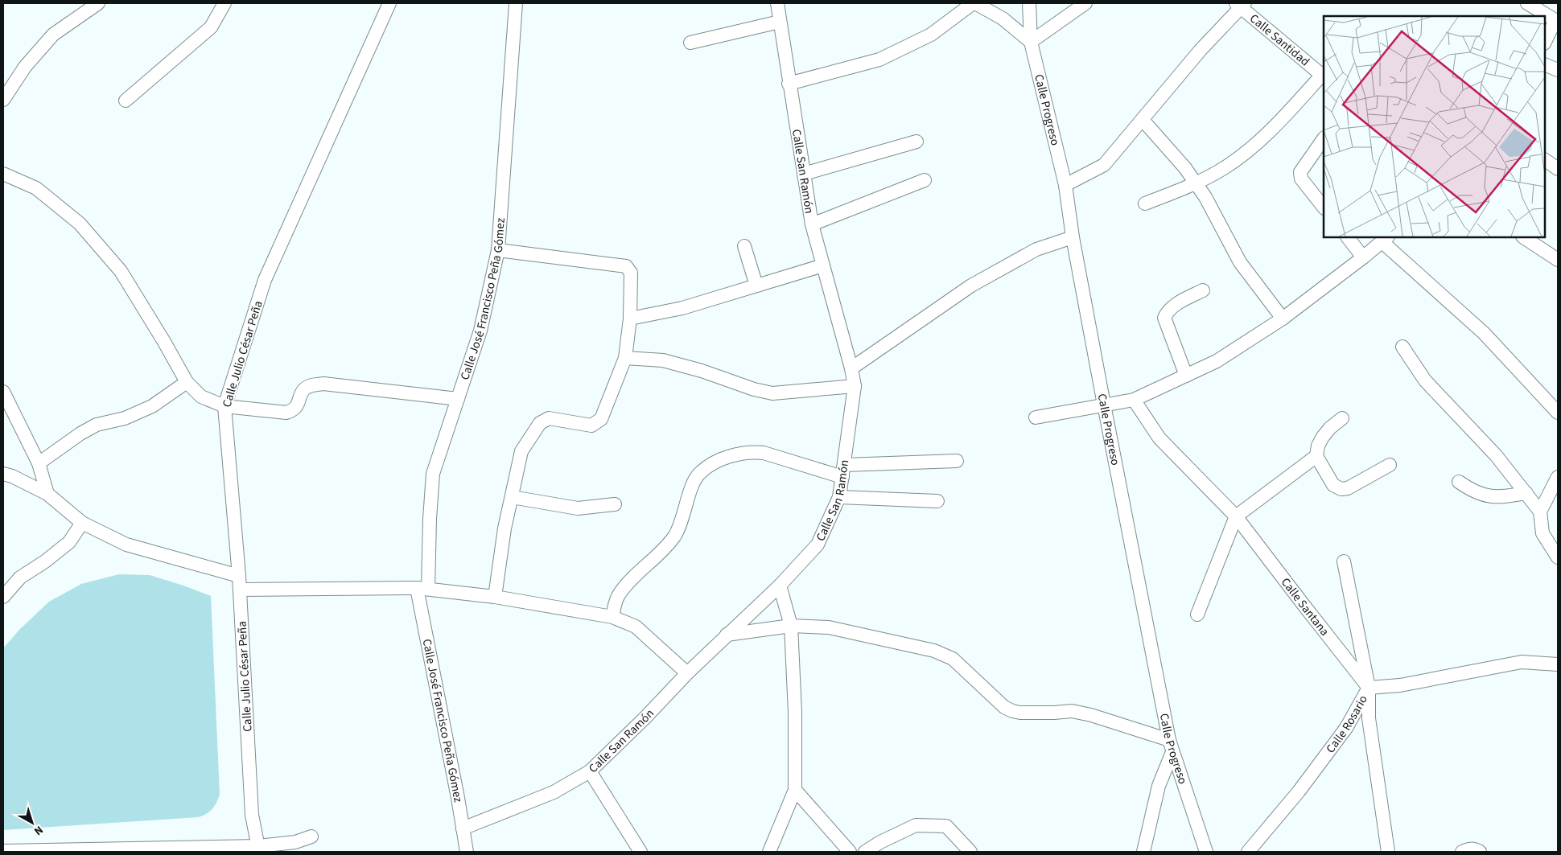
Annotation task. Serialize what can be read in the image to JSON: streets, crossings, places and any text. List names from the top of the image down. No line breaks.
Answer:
{"streets":{"street":["Calle Santidad","Calle Progreso","Calle San Ramón","Calle José Francisco Peña Gómez","Calle Julio César Peña","Calle Santana","Calle Rosario"]},"crossings":[["Calle San Ramón","Calle José Francisco Peña Gómez"],["Calle Santana","Calle Rosario"]],"north":"bottom right"}
